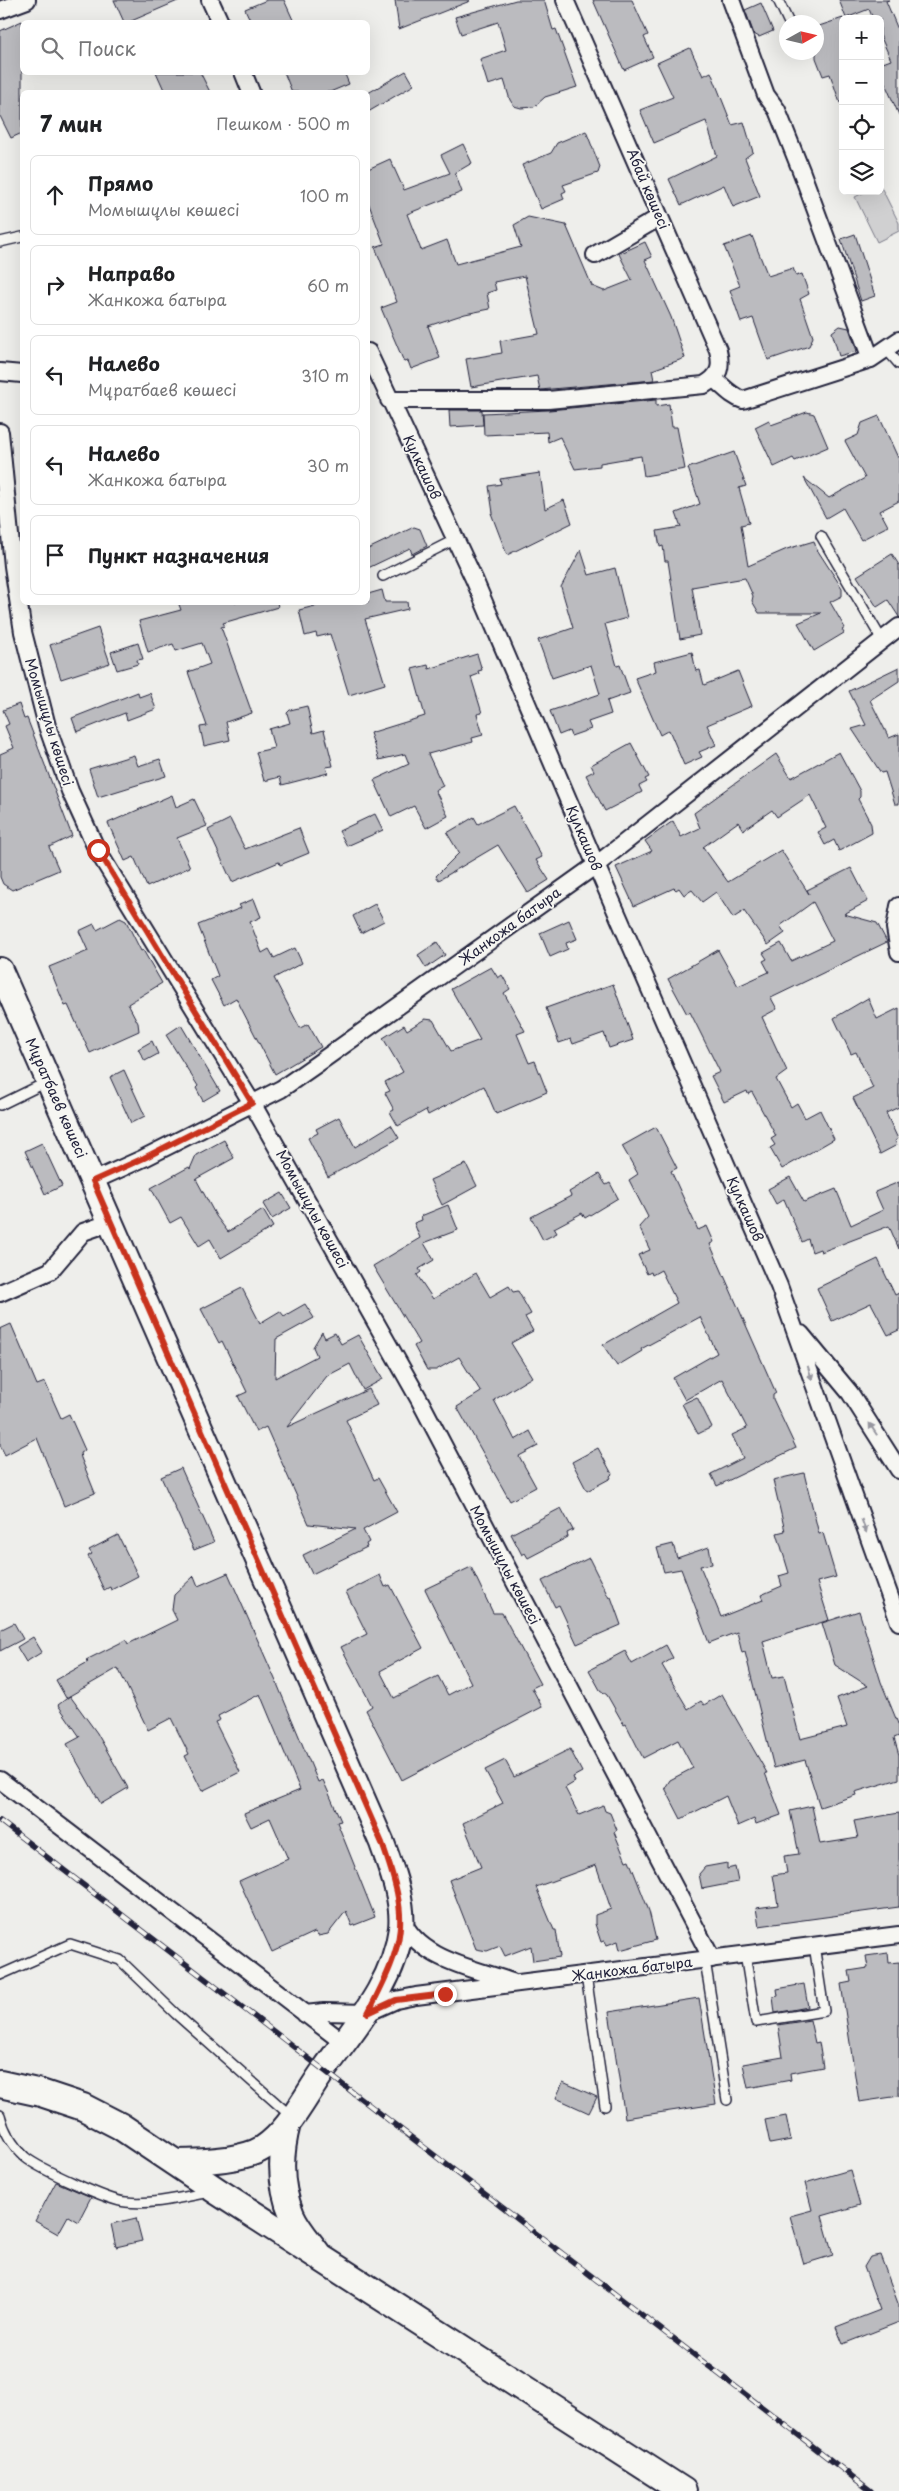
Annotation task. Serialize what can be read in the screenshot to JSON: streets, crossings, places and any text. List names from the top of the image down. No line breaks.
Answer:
{"streets":{"street":["Абай көшесі","Кулкашов","Момышұлы көшесі","Жанкожа батыра","Мұратбаев көшесі"]},"crossings":[["Кулкашов","Жанкожа батыра"],["Момышұлы көшесі","Жанкожа батыра"],["Жанкожа батыра","Мұратбаев көшесі"]],"north":"right","page":{"map_buttons":["+","−"],"search":"Поиск","heading":["7 мин","Пешком · 500 m"],"list":[["Прямо","Момышұлы көшесі","100 m"],["Направо","Жанкожа батыра","60 m"],["Налево","Мұратбаев көшесі","310 m"],["Налево","Жанкожа батыра","30 m"],"Пункт назначения"]}}
